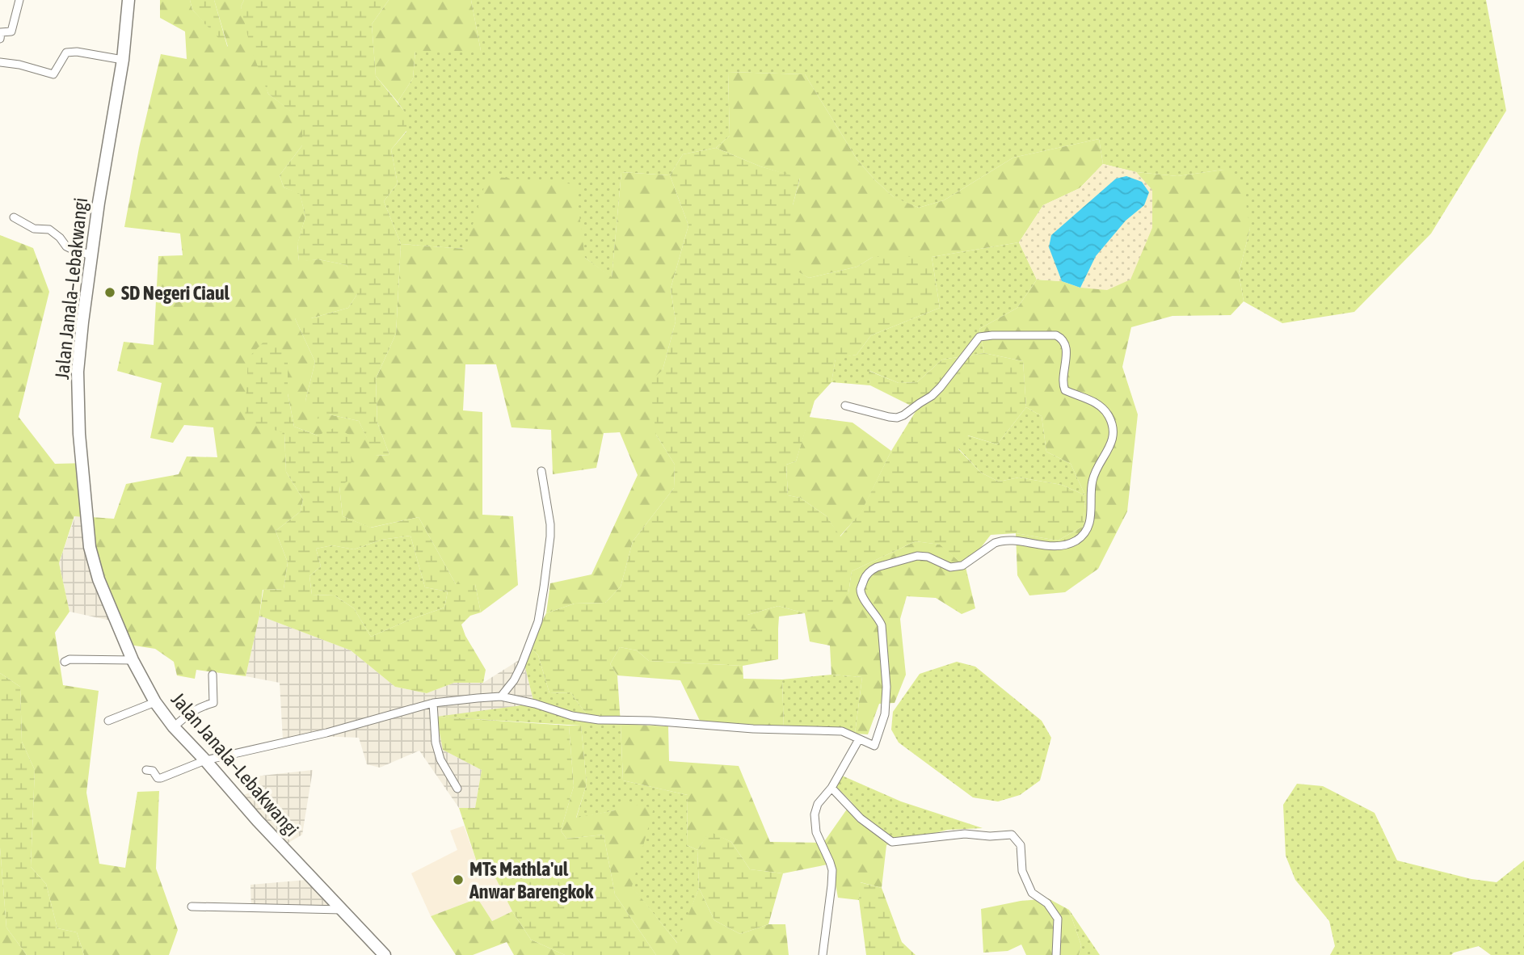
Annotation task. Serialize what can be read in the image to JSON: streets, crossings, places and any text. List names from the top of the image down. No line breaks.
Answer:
{"streets":{"main road":["Jalan Janala–Lebakwangi"]},"places":["SD Negeri Ciaul","MTs Mathla'ul Anwar Barengkok"]}
